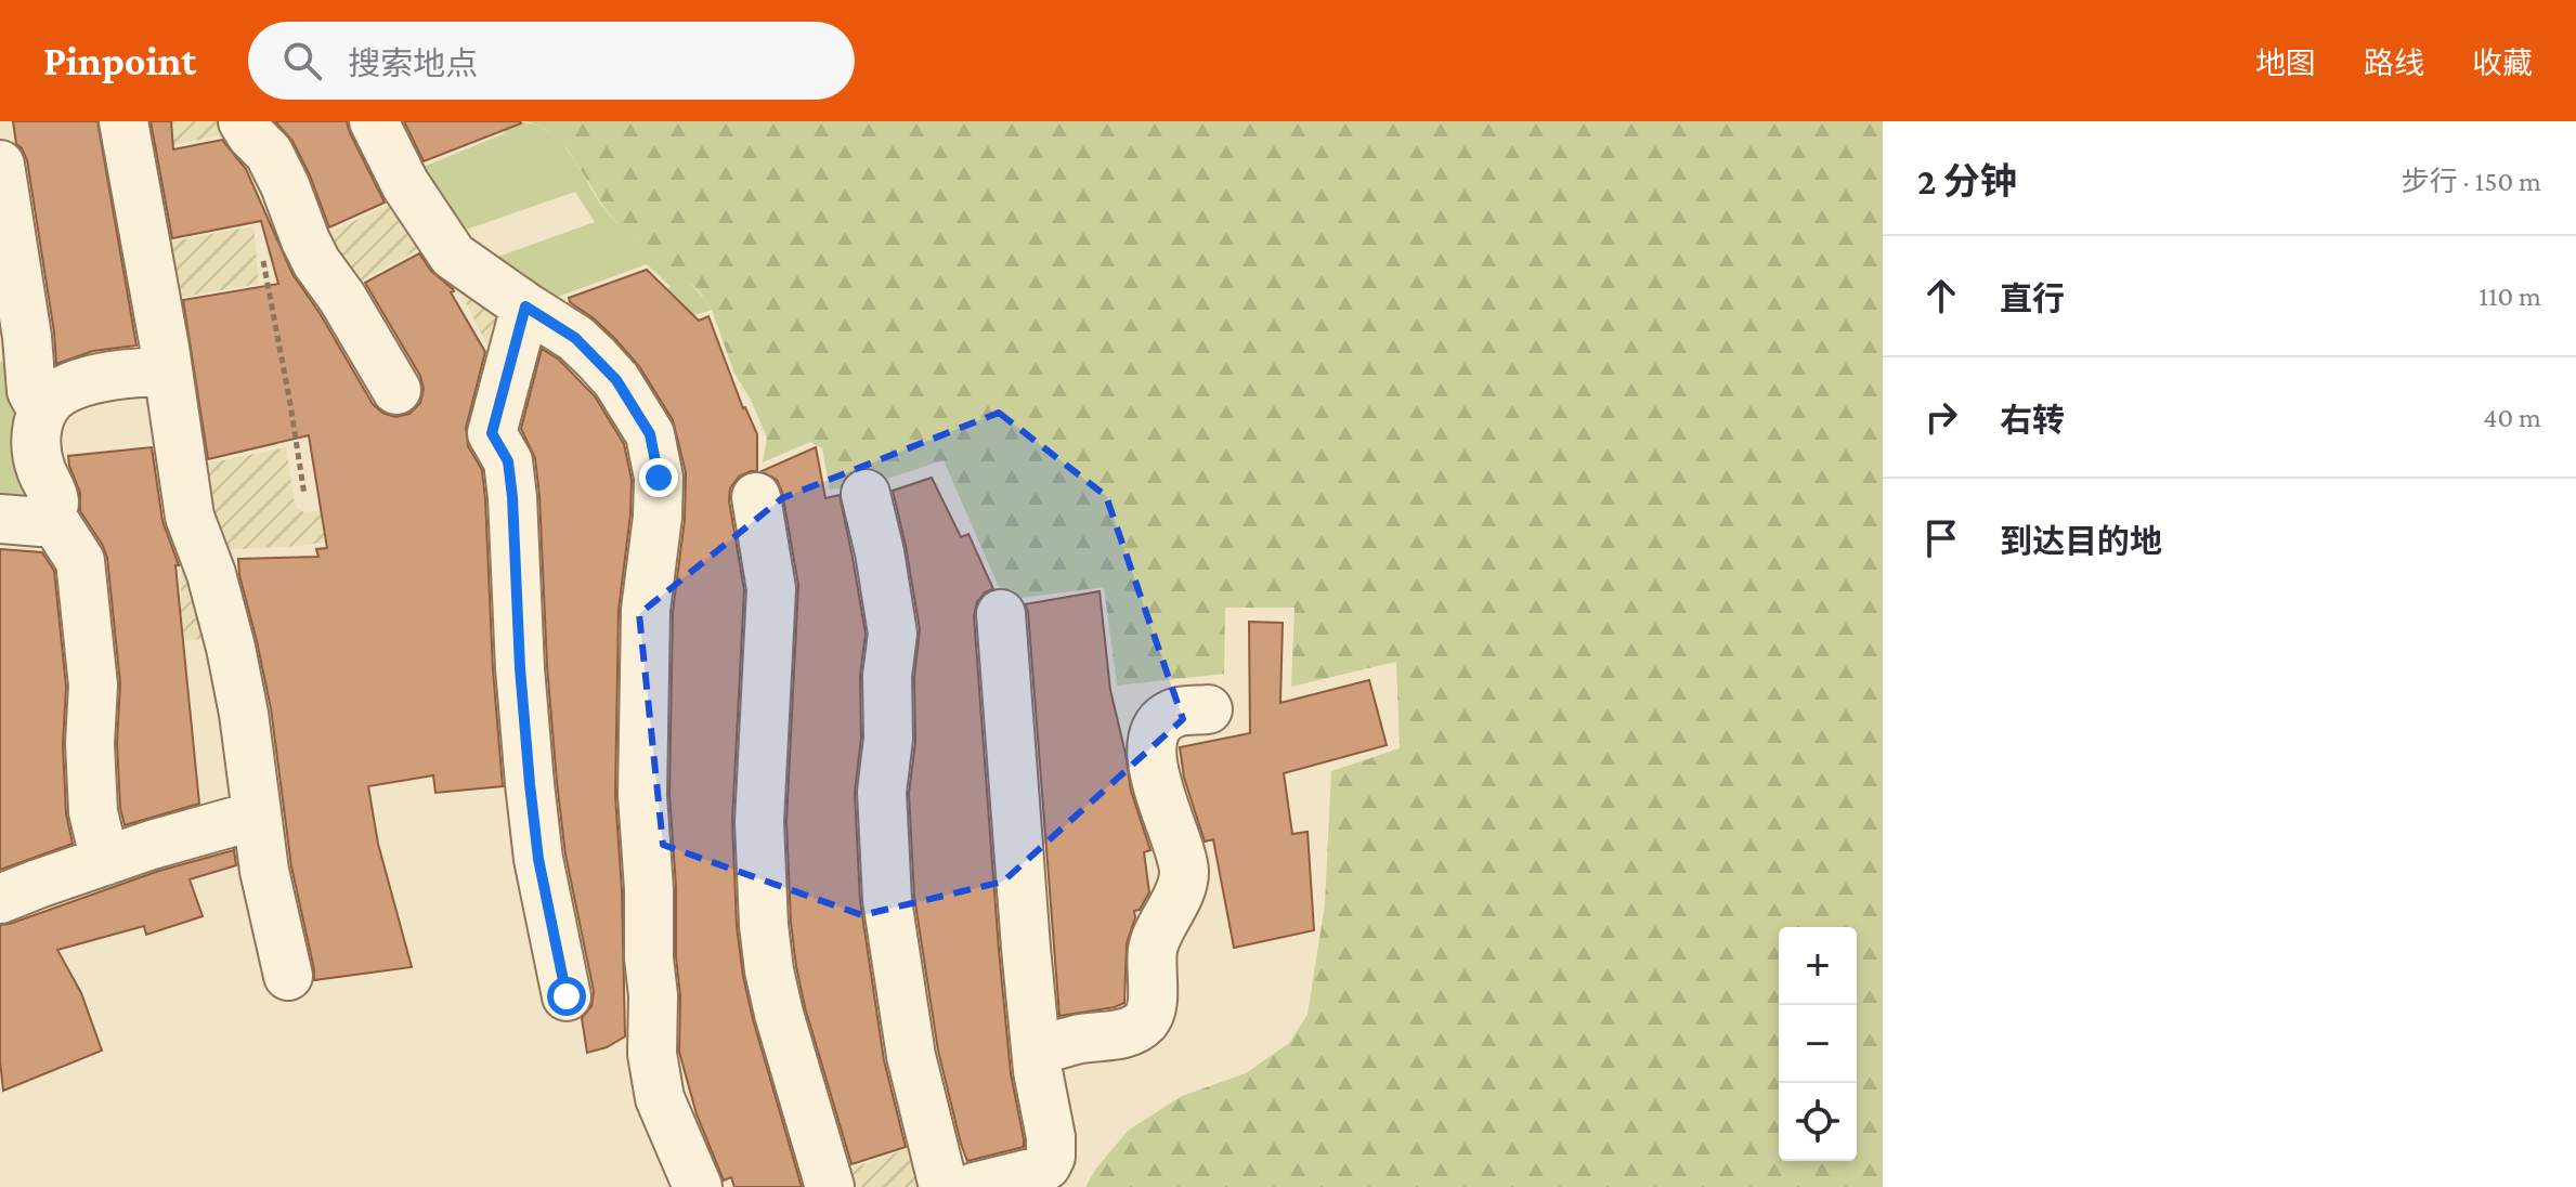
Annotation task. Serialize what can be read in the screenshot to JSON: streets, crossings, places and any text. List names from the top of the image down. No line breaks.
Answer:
{"page":{"header":"Pinpoint","search":"搜索地点","nav":["地图","路线","收藏"],"heading":["2 分钟","步行 · 150 m"],"list":[["直行","110 m"],["右转","40 m"],"到达目的地"],"map_buttons":["+","−"]}}
